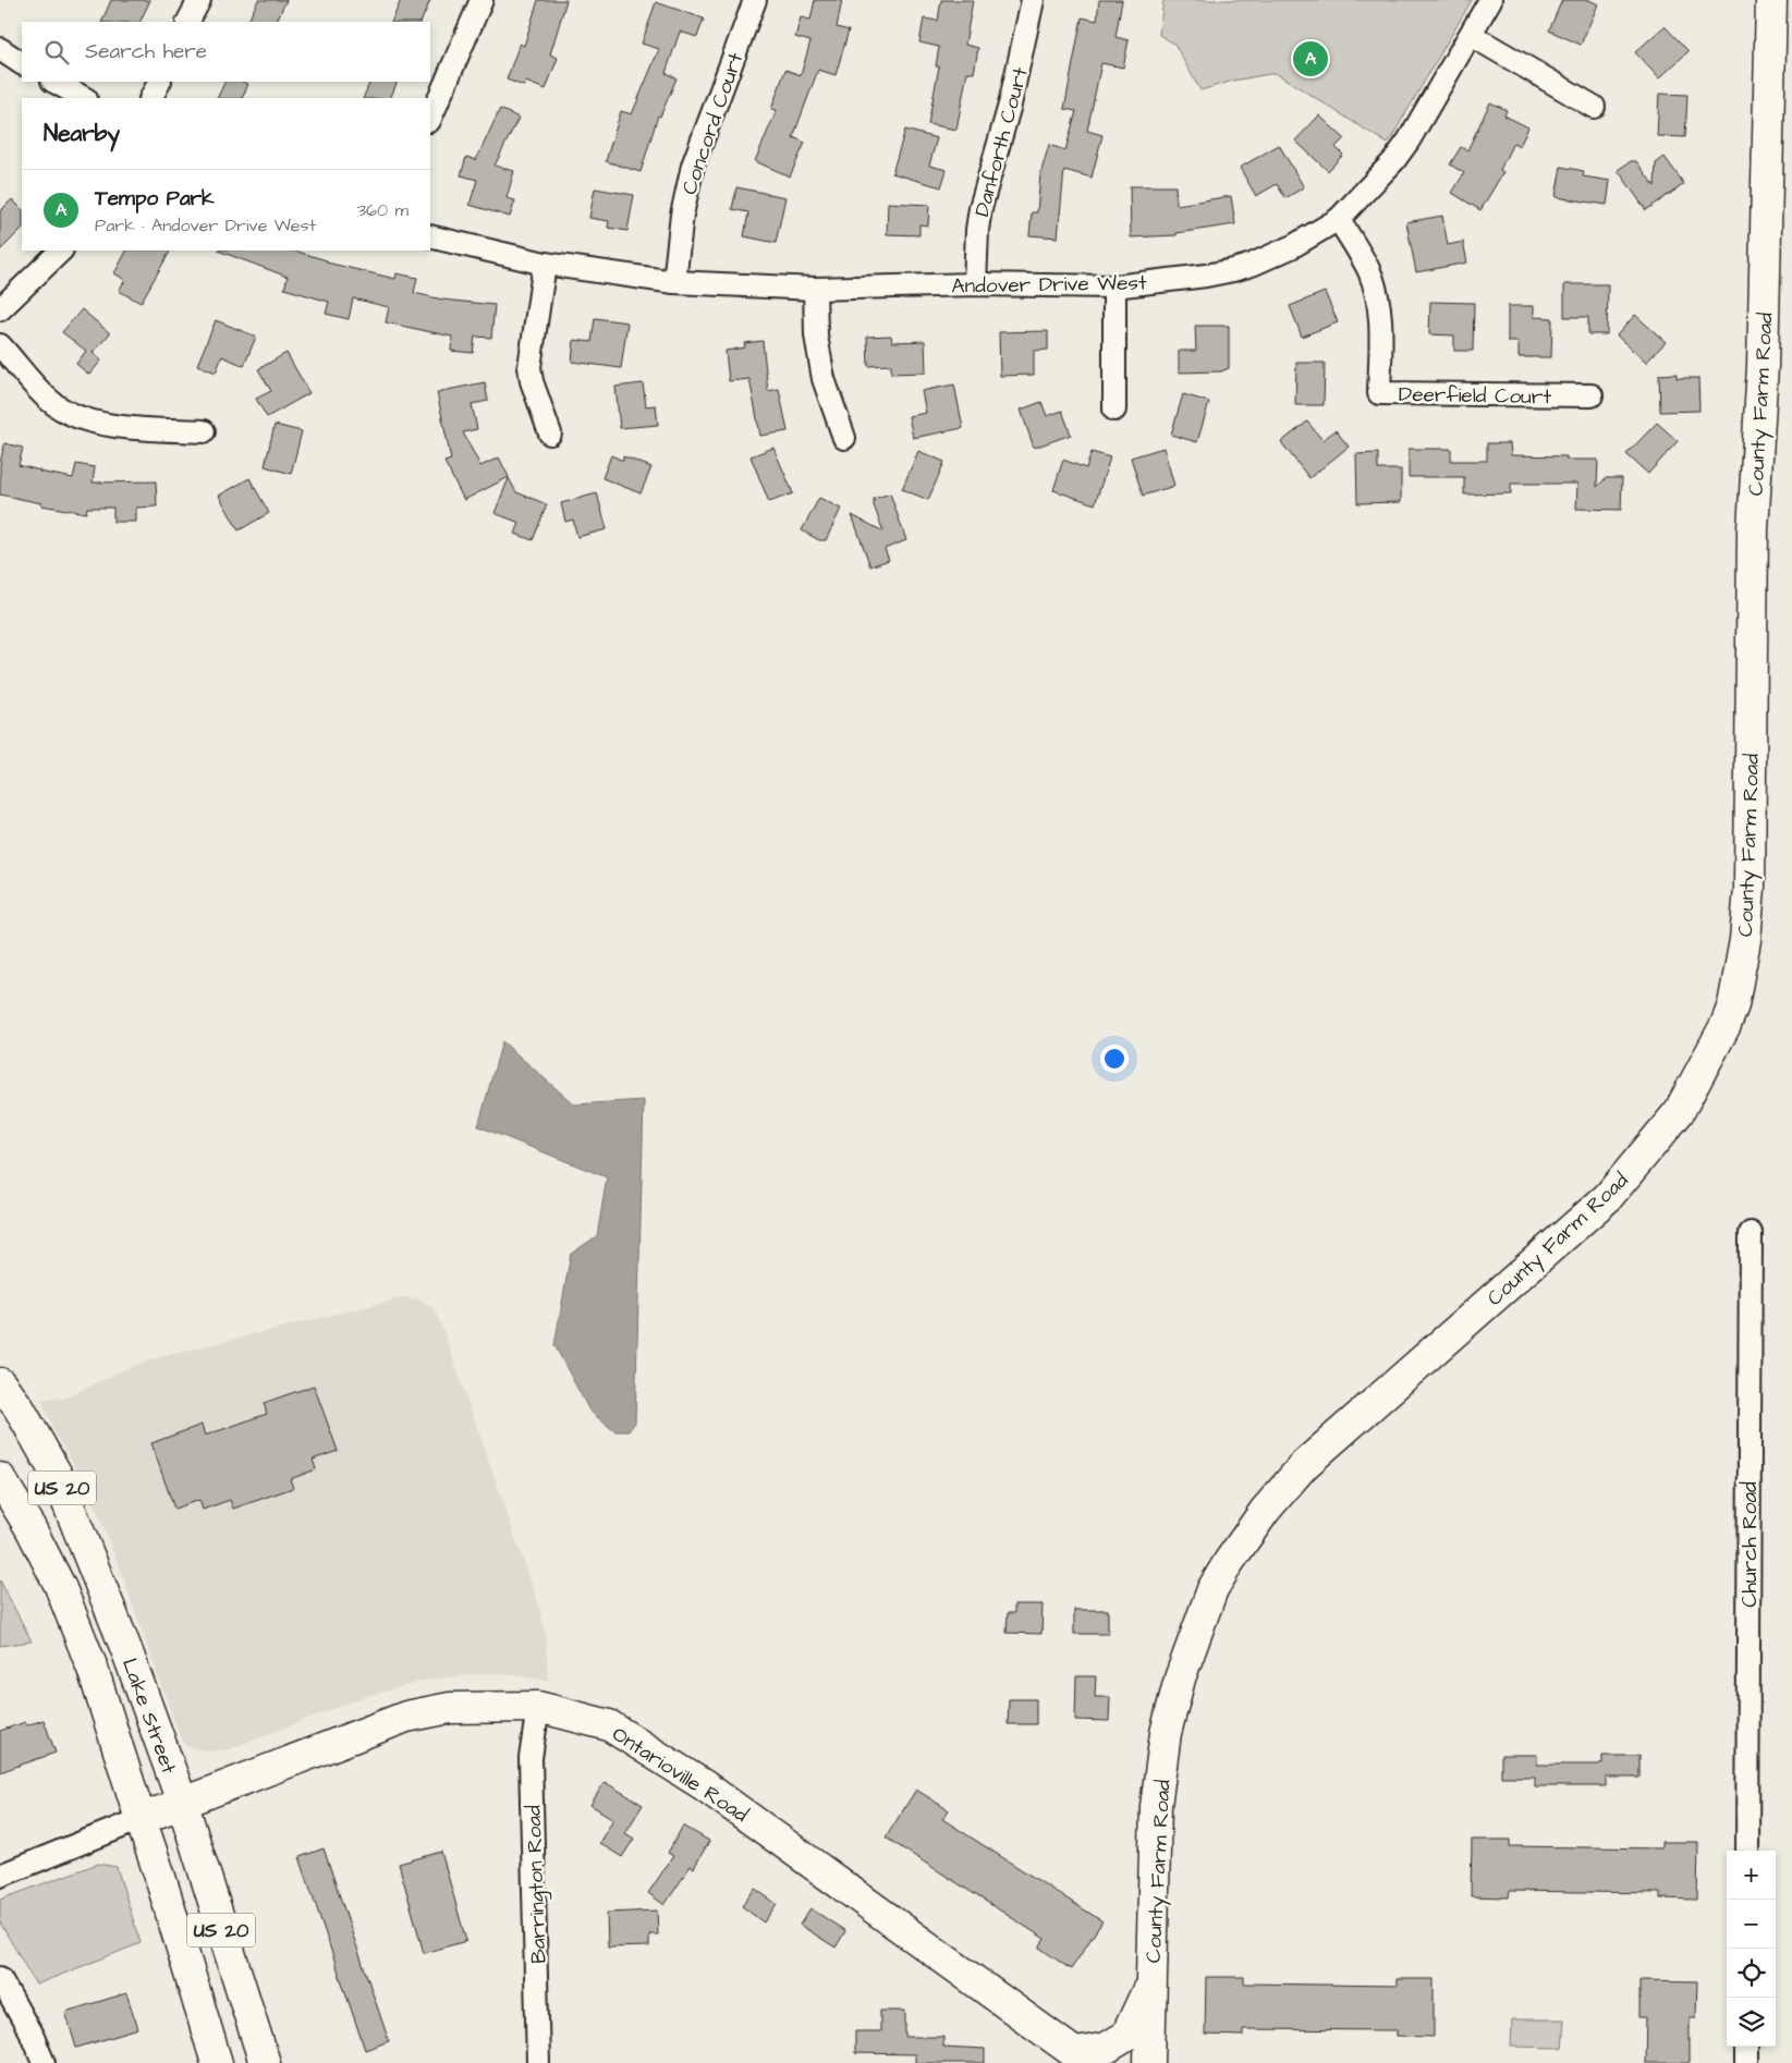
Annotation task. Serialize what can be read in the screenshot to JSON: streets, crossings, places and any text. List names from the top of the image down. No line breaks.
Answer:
{"streets":{"main road":["County Farm Road","US 20","Lake Street","Ontarioville Road"],"street":["Concord Court","Danforth Court","Andover Drive West","Deerfield Court","Church Road","Barrington Road"]},"crossings":[["Concord Court","Andover Drive West"],["Danforth Court","Andover Drive West"],["Andover Drive West","Deerfield Court"],["Lake Street","Ontarioville Road"],["Ontarioville Road","Barrington Road"]],"page":{"search":"Search here","pins":"A","heading":"Nearby","list":[{"mark":"A","name":"Tempo Park","note":"Park · Andover Drive West","value":"360 m"}],"map_buttons":["+","−"]}}
